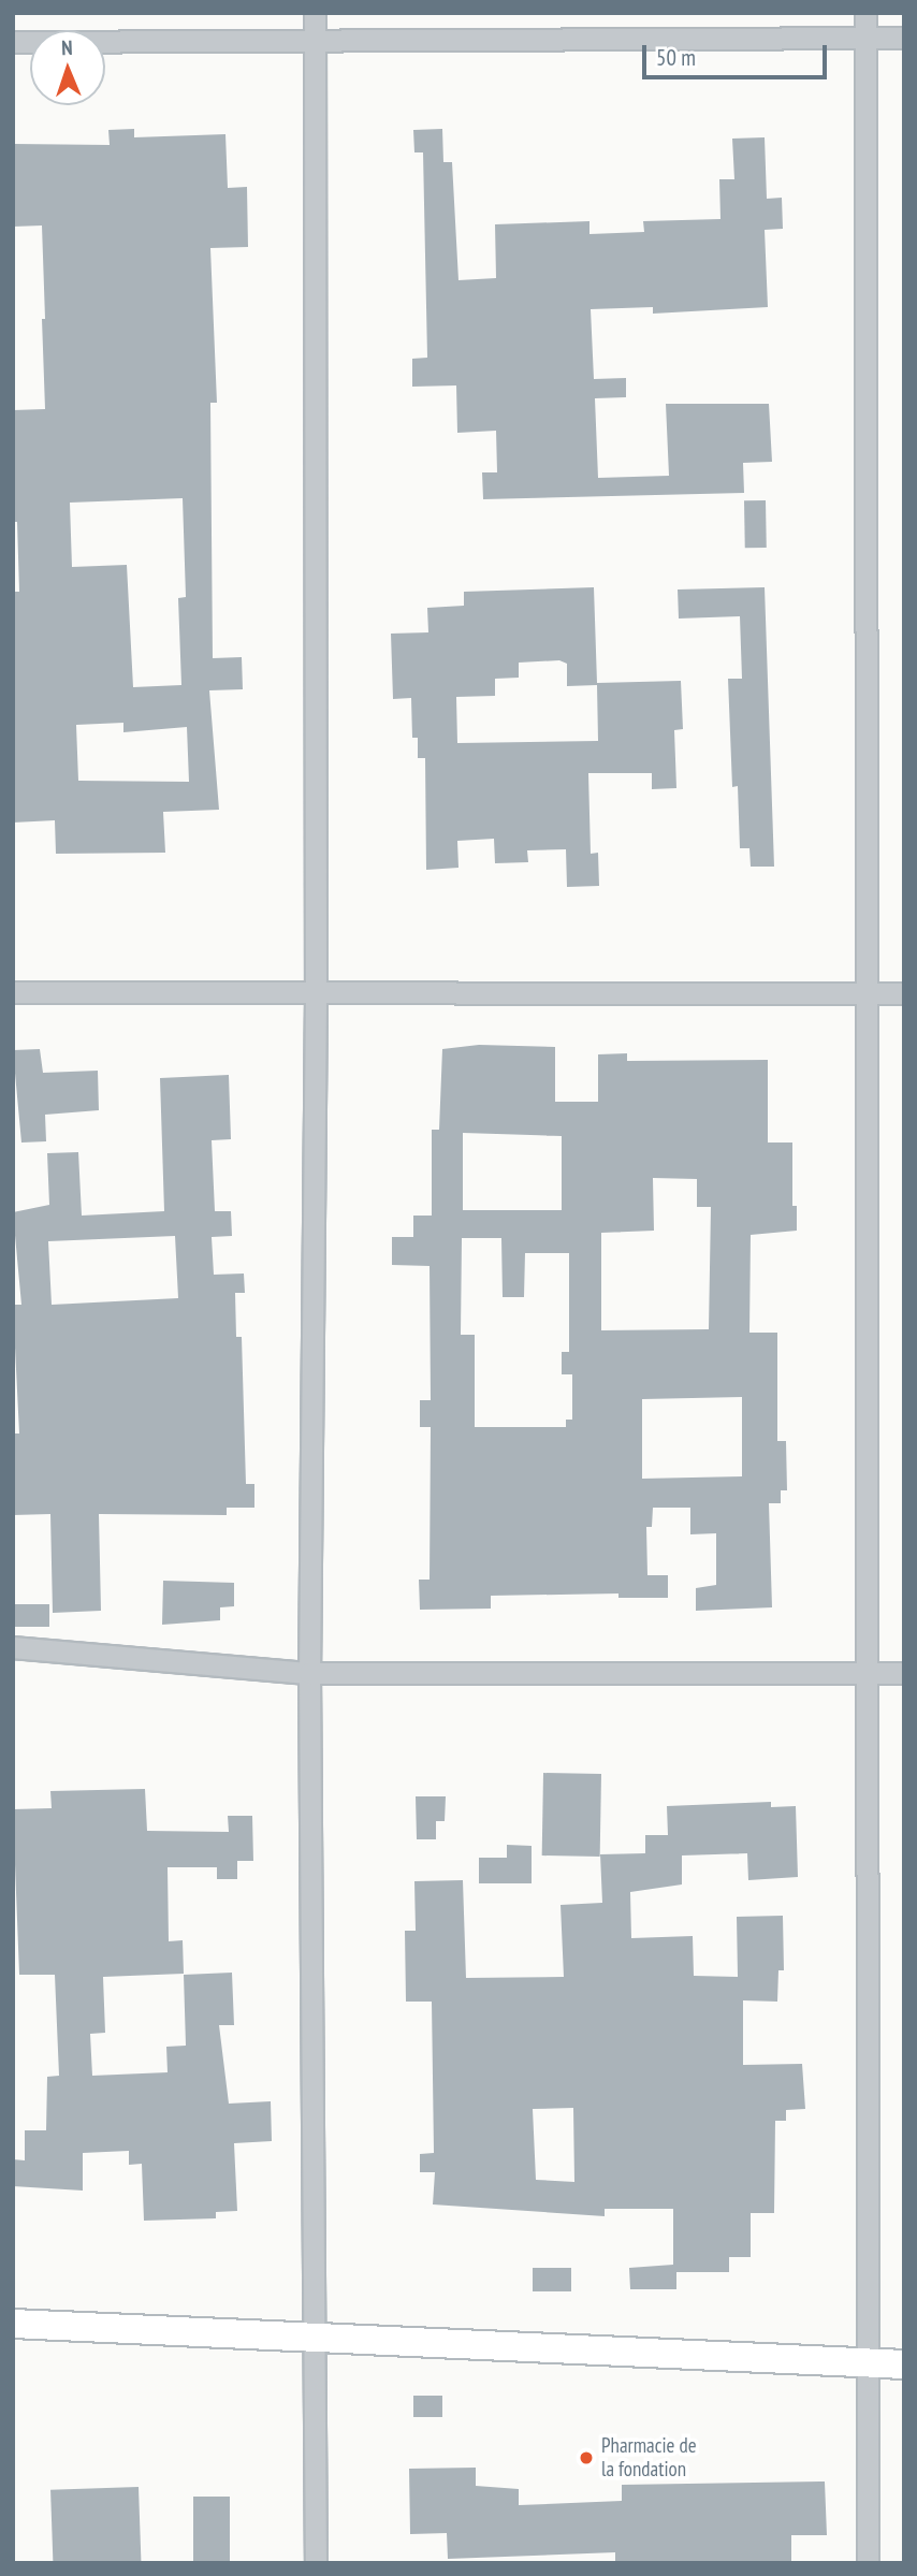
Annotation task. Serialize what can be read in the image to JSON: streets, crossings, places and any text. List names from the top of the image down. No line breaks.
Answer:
{"places":["Pharmacie de la fondation"],"scale_bar":"50 m","north":"top"}
